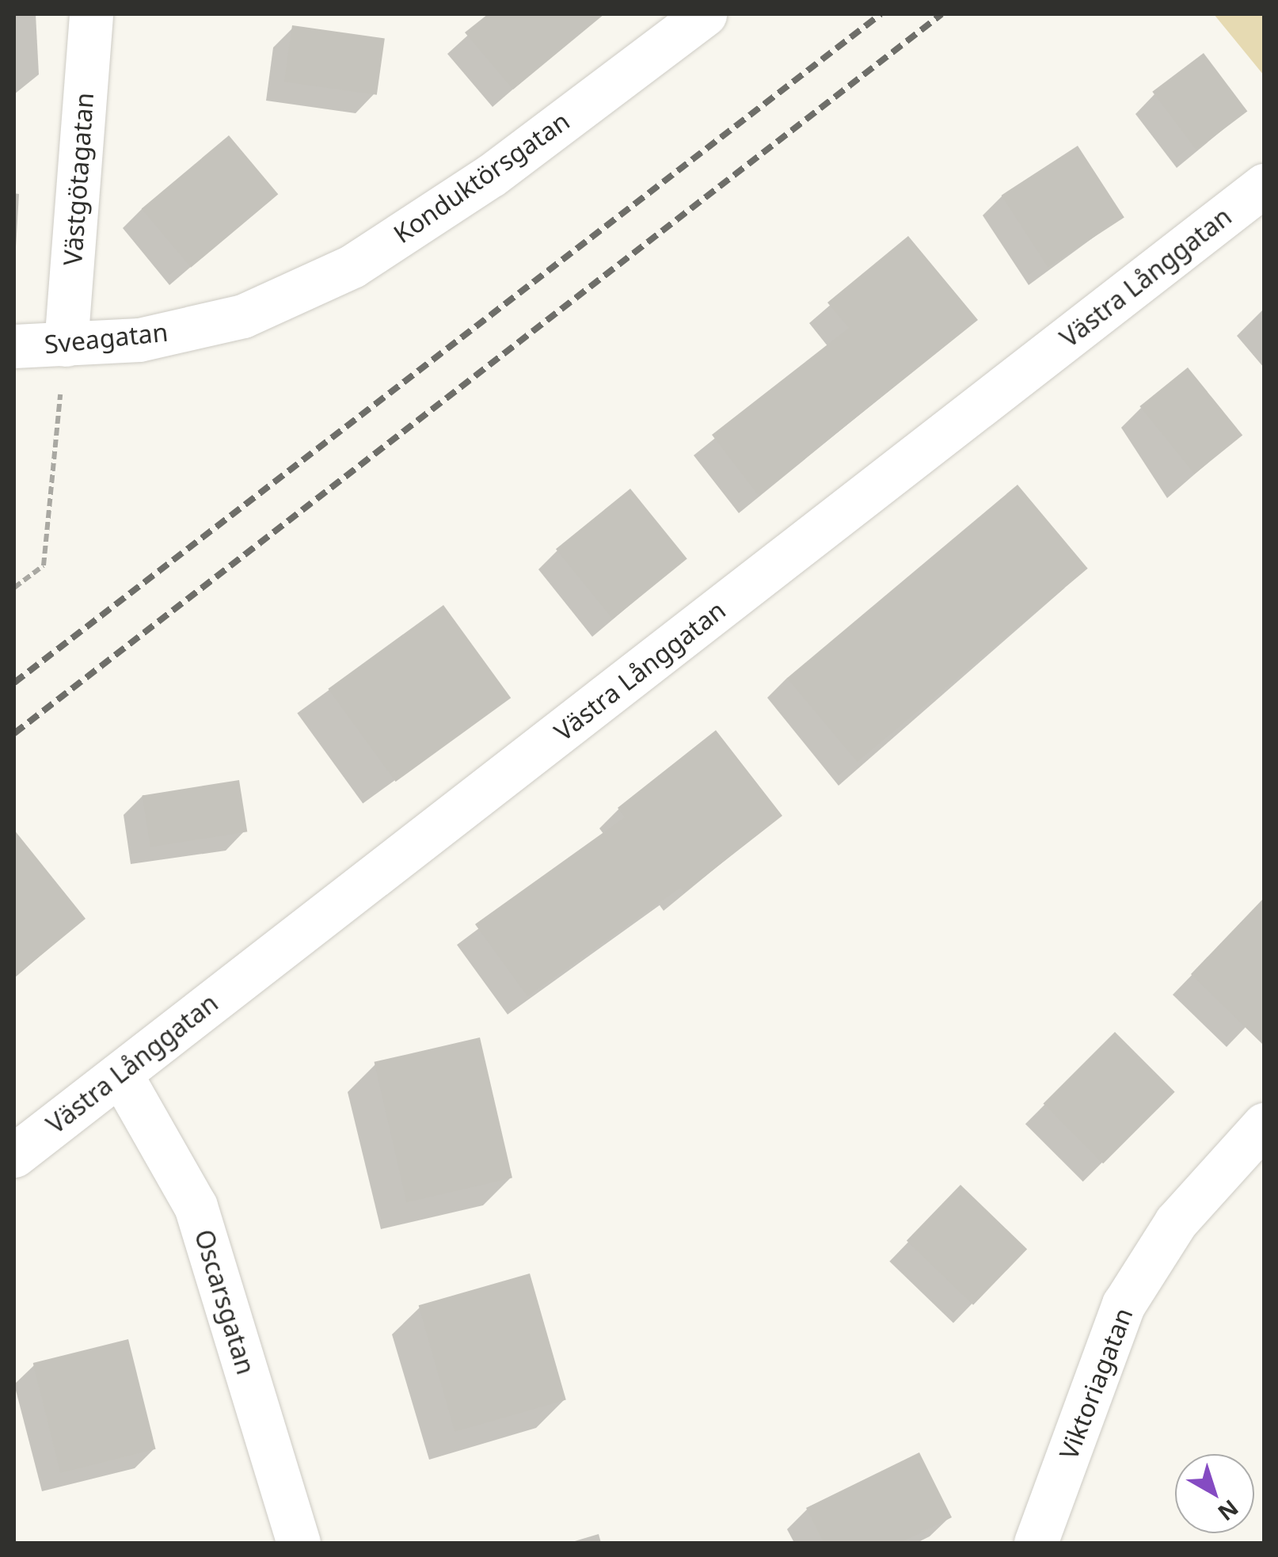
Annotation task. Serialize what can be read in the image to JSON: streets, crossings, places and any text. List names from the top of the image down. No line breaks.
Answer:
{"streets":{"street":["Konduktörsgatan","Västgötagatan","Västra Långgatan","Sveagatan","Oscarsgatan","Viktoriagatan"]},"crossings":[["Konduktörsgatan","Sveagatan"],["Västgötagatan","Sveagatan"],["Västra Långgatan","Oscarsgatan"]],"north":"bottom right"}
